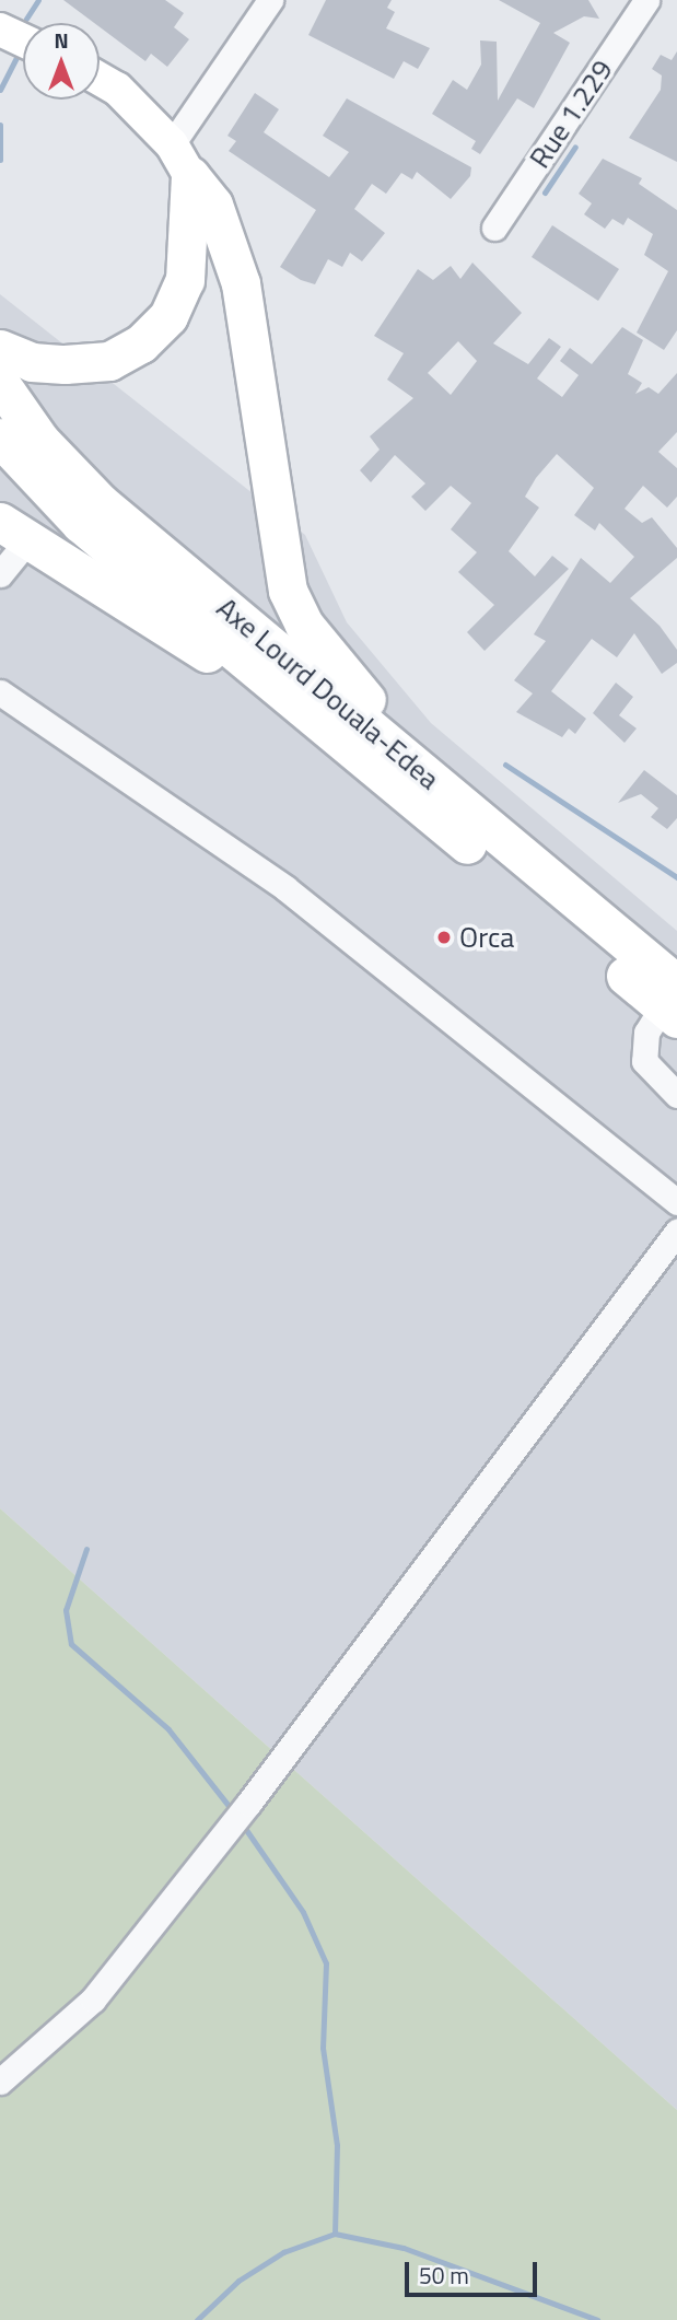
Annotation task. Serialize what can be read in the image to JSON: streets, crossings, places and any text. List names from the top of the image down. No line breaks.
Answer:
{"streets":{"highway":["Axe Lourd Douala-Edea"],"street":["Rue 1.229"]},"places":["Orca"],"scale_bar":"50 m","north":"top"}
